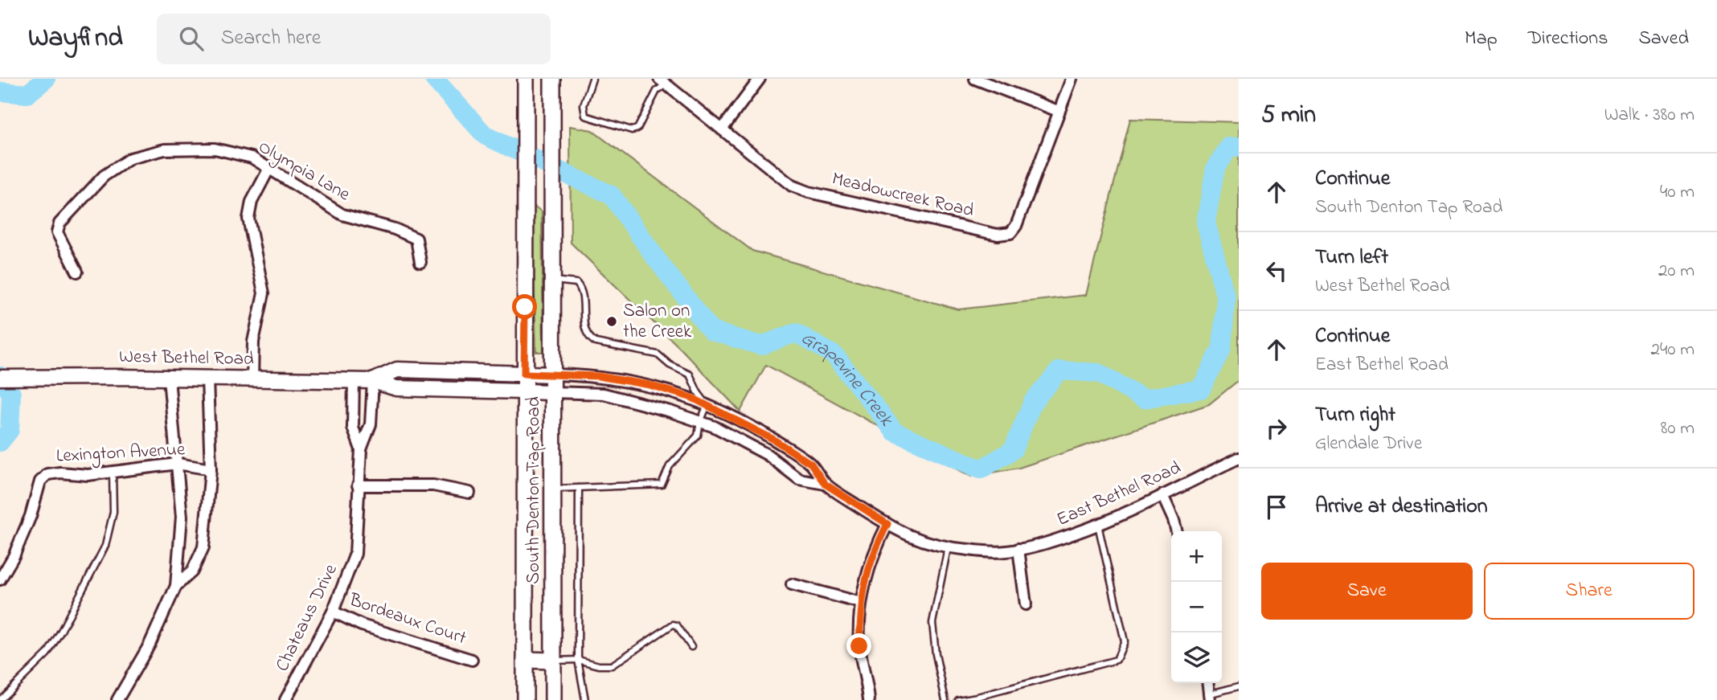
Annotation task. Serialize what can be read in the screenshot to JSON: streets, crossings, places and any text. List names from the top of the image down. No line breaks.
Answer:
{"streets":{"main road":["West Bethel Road","South Denton Tap Road"],"street":["Olympia Lane","Meadowcreek Road","Lexington Avenue","East Bethel Road","Chateaus Drive","Bordeaux Court"]},"crossings":[["West Bethel Road","South Denton Tap Road"],["West Bethel Road","East Bethel Road"],["West Bethel Road","Chateaus Drive"],["South Denton Tap Road","East Bethel Road"],["Chateaus Drive","Bordeaux Court"]],"water":["Grapevine Creek"],"places":["Salon on the Creek"],"page":{"header":"Wayfind","search":"Search here","nav":["Map","Directions","Saved"],"heading":["5 min","Walk · 380 m"],"list":[["Continue","South Denton Tap Road","40 m"],["Turn left","West Bethel Road","20 m"],["Continue","East Bethel Road","240 m"],["Turn right","Glendale Drive","80 m"],"Arrive at destination"],"map_buttons":["+","−"],"buttons":["Save","Share"]}}
